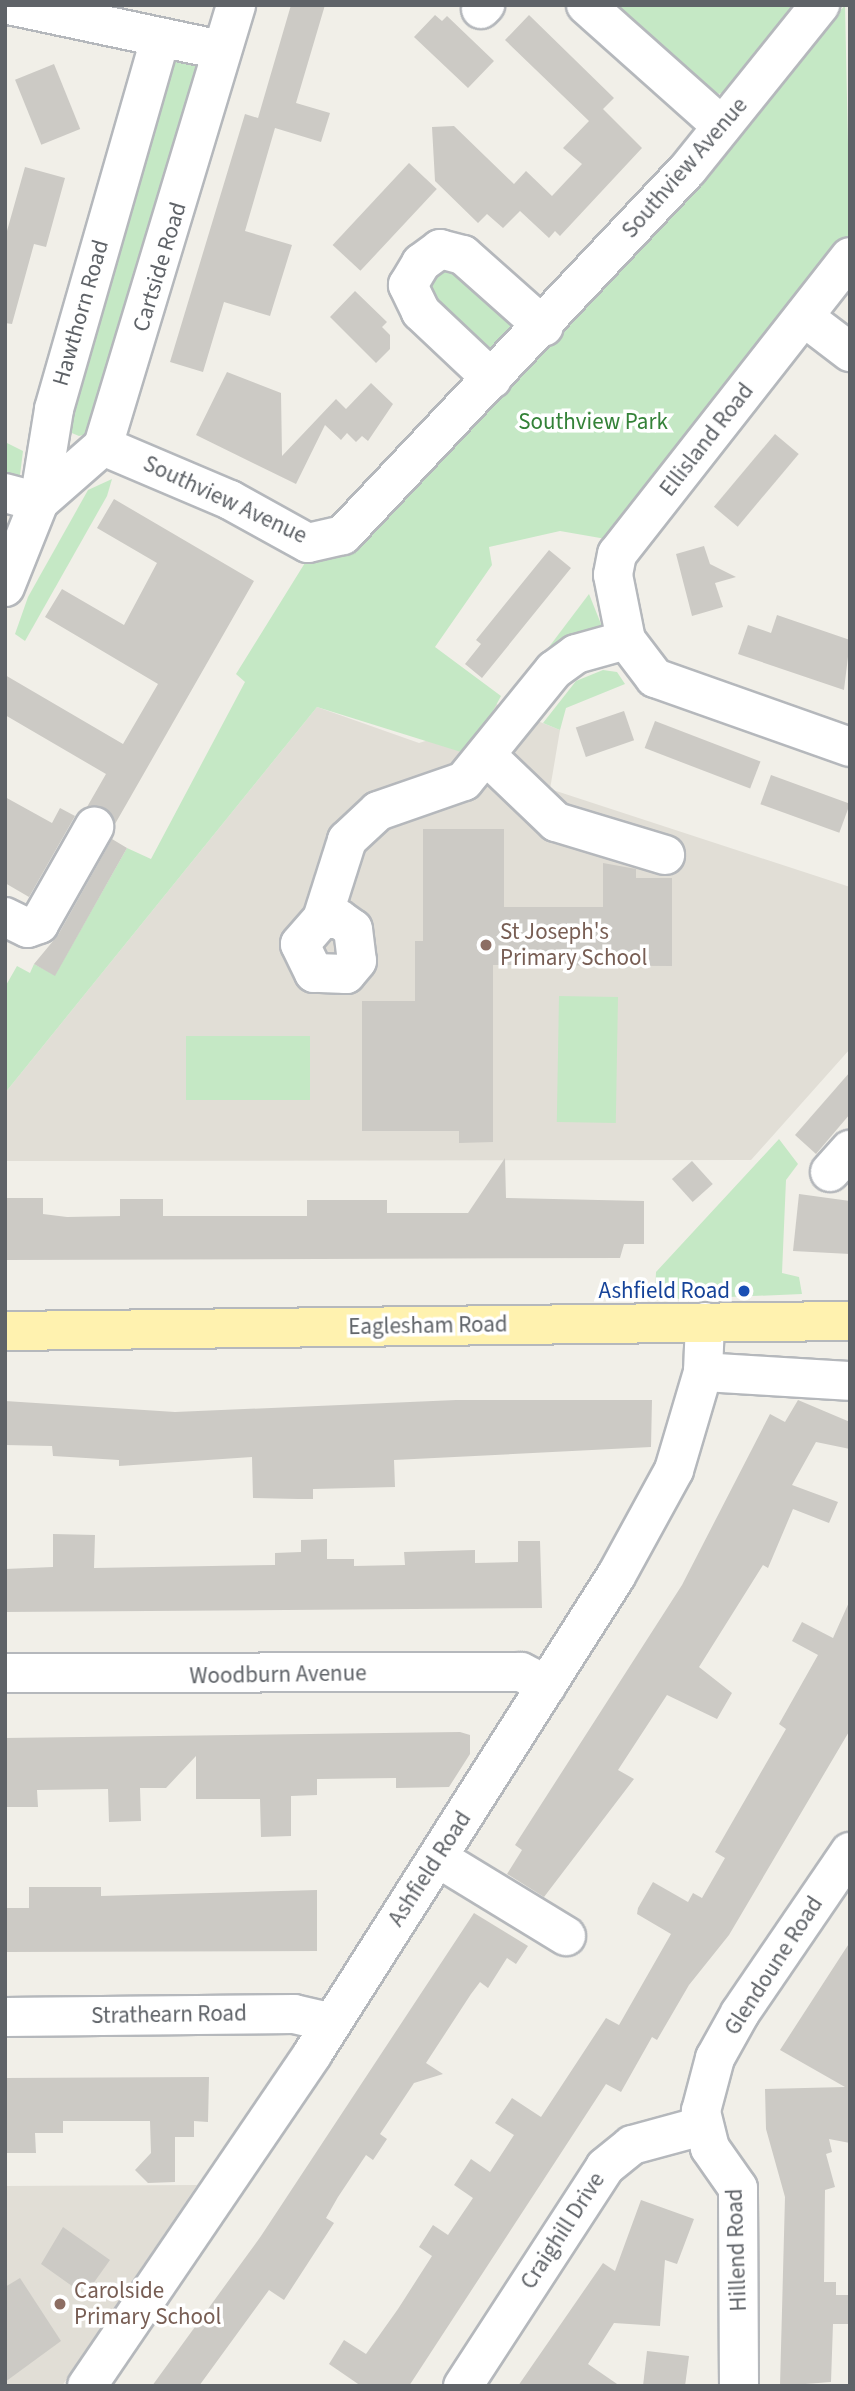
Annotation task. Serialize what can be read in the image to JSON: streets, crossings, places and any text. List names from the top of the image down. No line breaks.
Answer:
{"streets":{"main road":["Eaglesham Road"],"street":["Southview Avenue","Cartside Road","Hawthorn Road","Ellisland Road","Woodburn Avenue","Ashfield Road","Glendoune Road","Strathearn Road","Craighill Drive","Hillend Road"]},"crossings":[["Southview Avenue","Cartside Road"],["Eaglesham Road","Ashfield Road"],["Woodburn Avenue","Ashfield Road"],["Ashfield Road","Strathearn Road"],["Glendoune Road","Craighill Drive"],["Glendoune Road","Hillend Road"],["Craighill Drive","Hillend Road"]],"parks":["Southview Park"],"places":["St Joseph's Primary School","Ashfield Road","Carolside Primary School"]}
